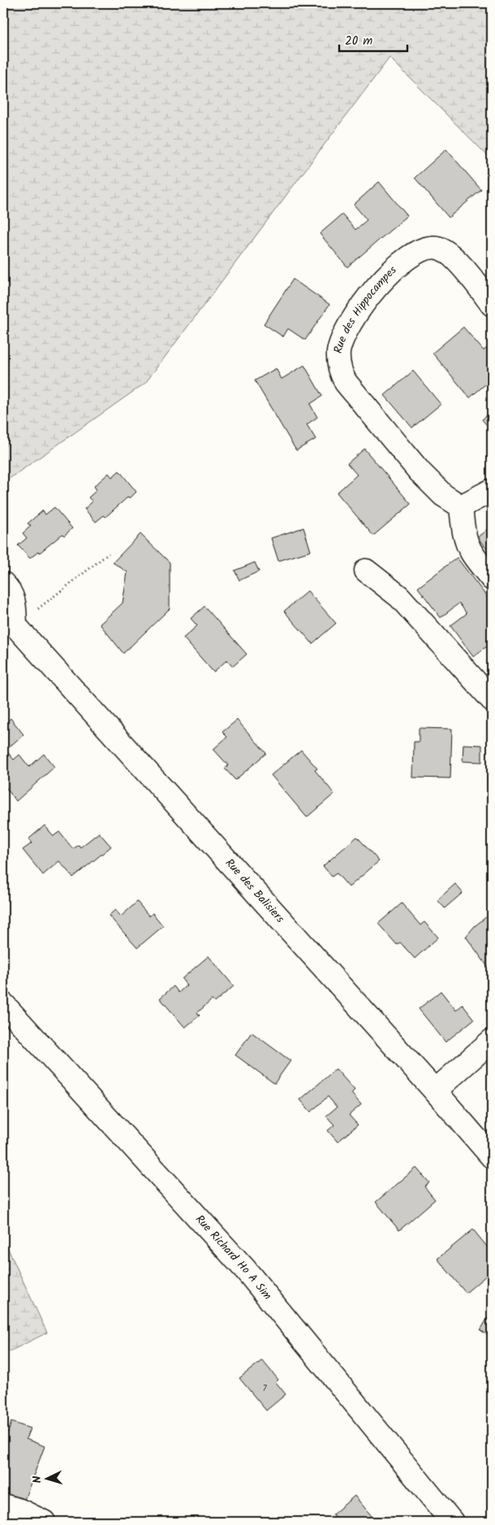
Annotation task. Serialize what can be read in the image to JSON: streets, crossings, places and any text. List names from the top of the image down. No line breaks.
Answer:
{"streets":{"street":["Rue des Hippocampes","Rue des Balisiers","Rue Richard Ho A Sim"]},"house_numbers":["7"],"scale_bar":"20 m","north":"left"}
